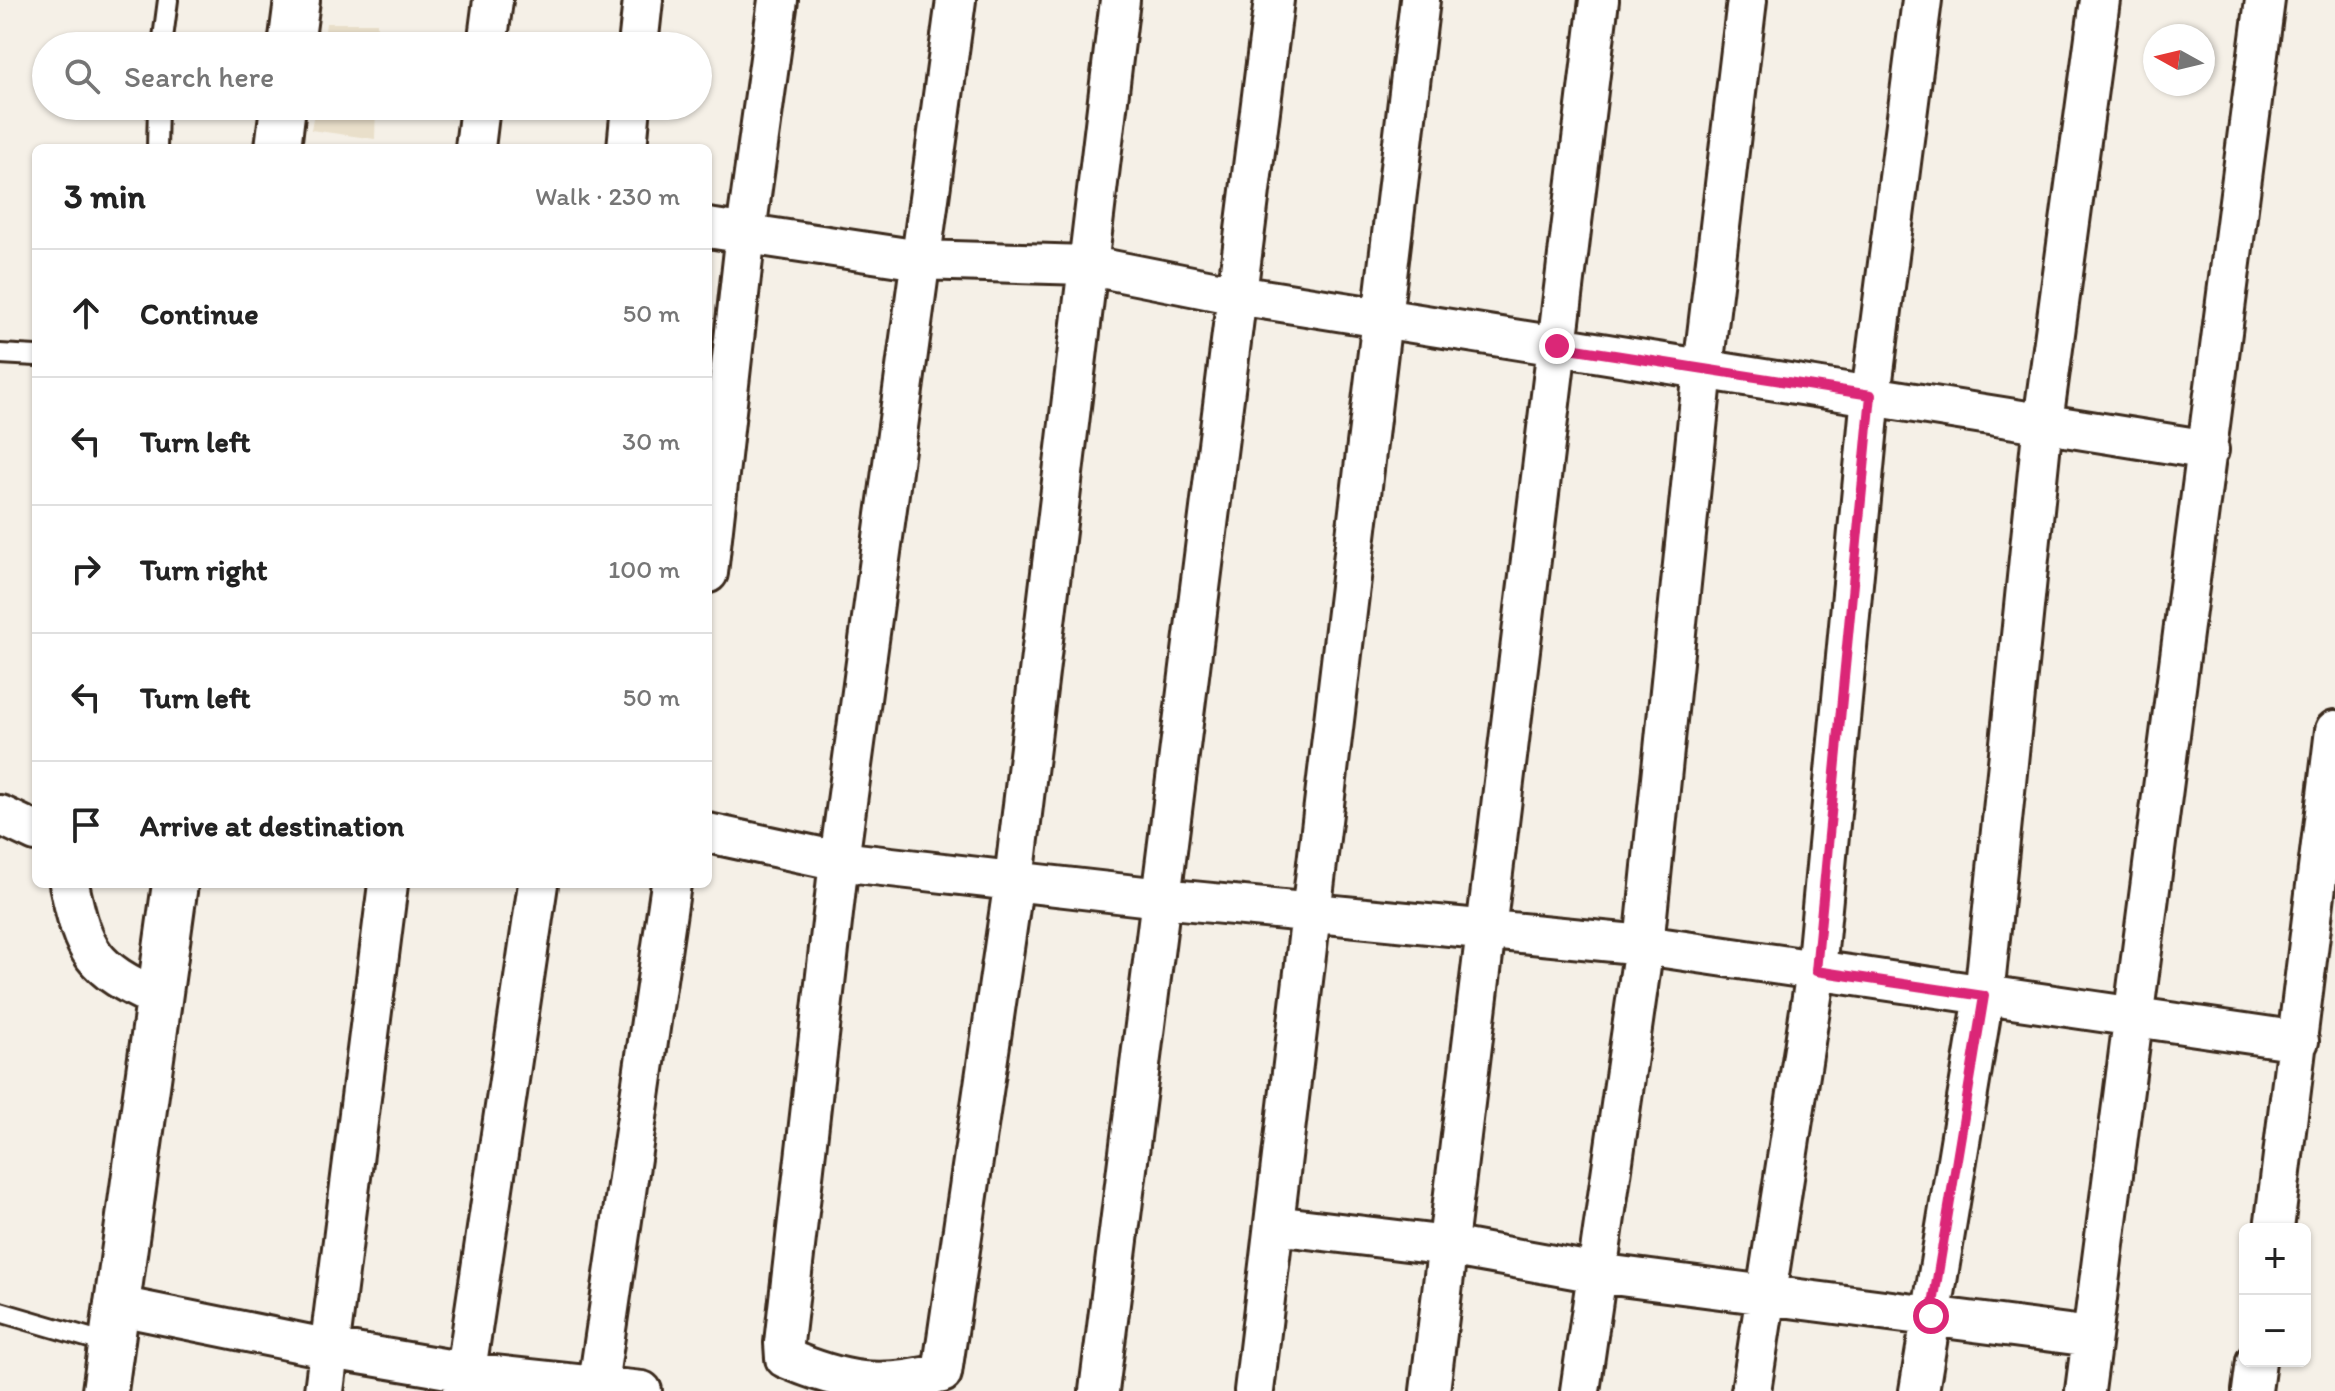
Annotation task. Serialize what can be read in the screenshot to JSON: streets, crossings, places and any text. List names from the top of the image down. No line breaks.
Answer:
{"north":"left","page":{"search":"Search here","heading":["3 min","Walk · 230 m"],"list":[["Continue","50 m"],["Turn left","30 m"],["Turn right","100 m"],["Turn left","50 m"],"Arrive at destination"],"map_buttons":["+","−"]}}
